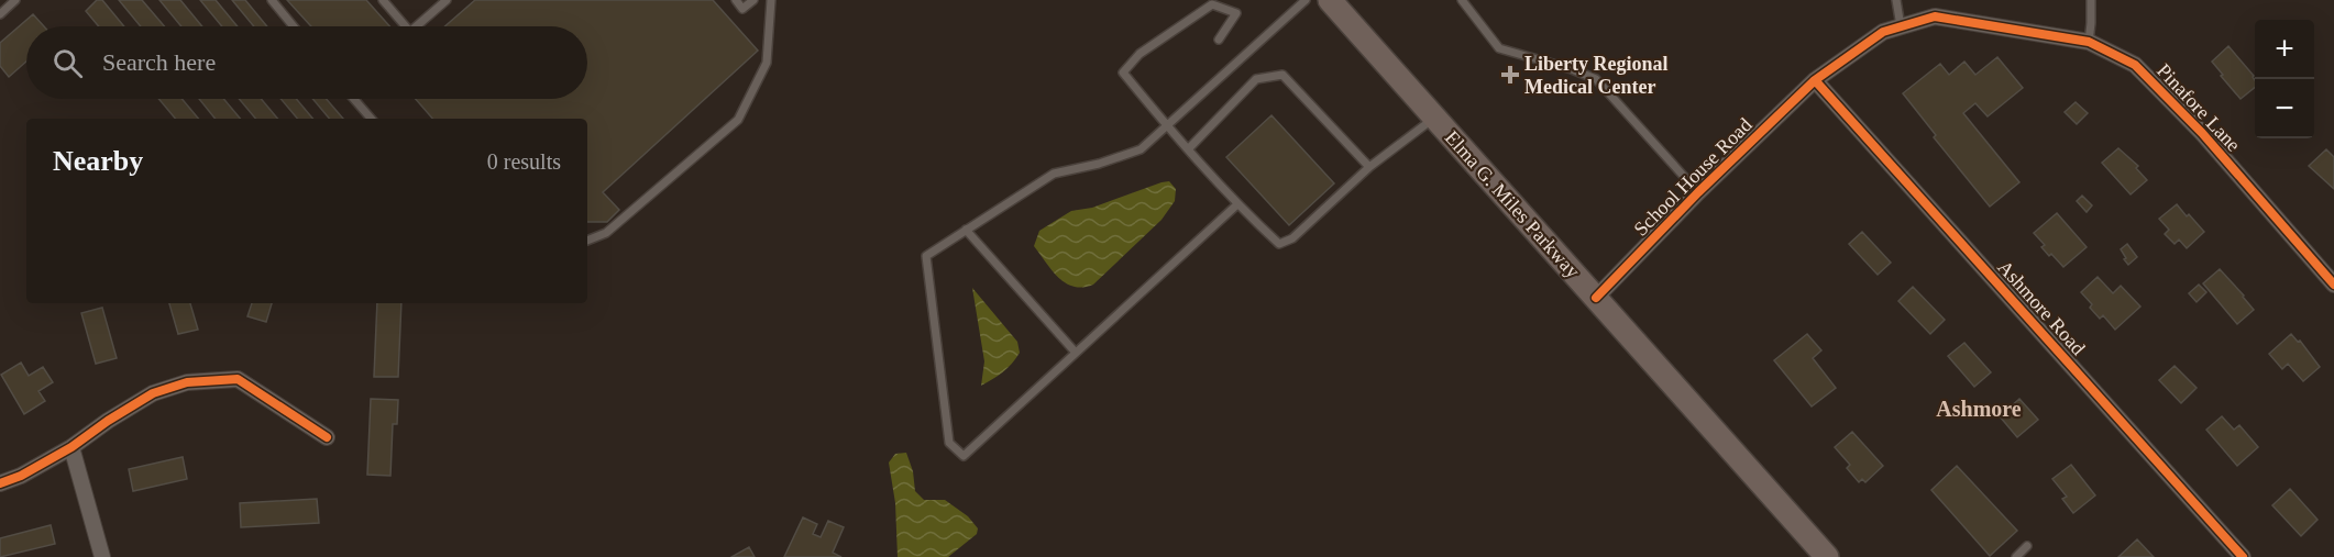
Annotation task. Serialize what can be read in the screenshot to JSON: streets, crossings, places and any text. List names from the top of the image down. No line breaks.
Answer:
{"streets":{"main road":["Elma G. Miles Parkway"],"street":["Pinafore Lane","School House Road","Ashmore Road"]},"crossings":[["Pinafore Lane","School House Road"],["Pinafore Lane","Ashmore Road"],["School House Road","Elma G. Miles Parkway"],["School House Road","Ashmore Road"]],"districts":["Ashmore"],"places":{"health":["Liberty Regional Medical Center"]},"page":{"map_buttons":["+","−"],"search":"Search here","heading":["Nearby","0 results"]}}
